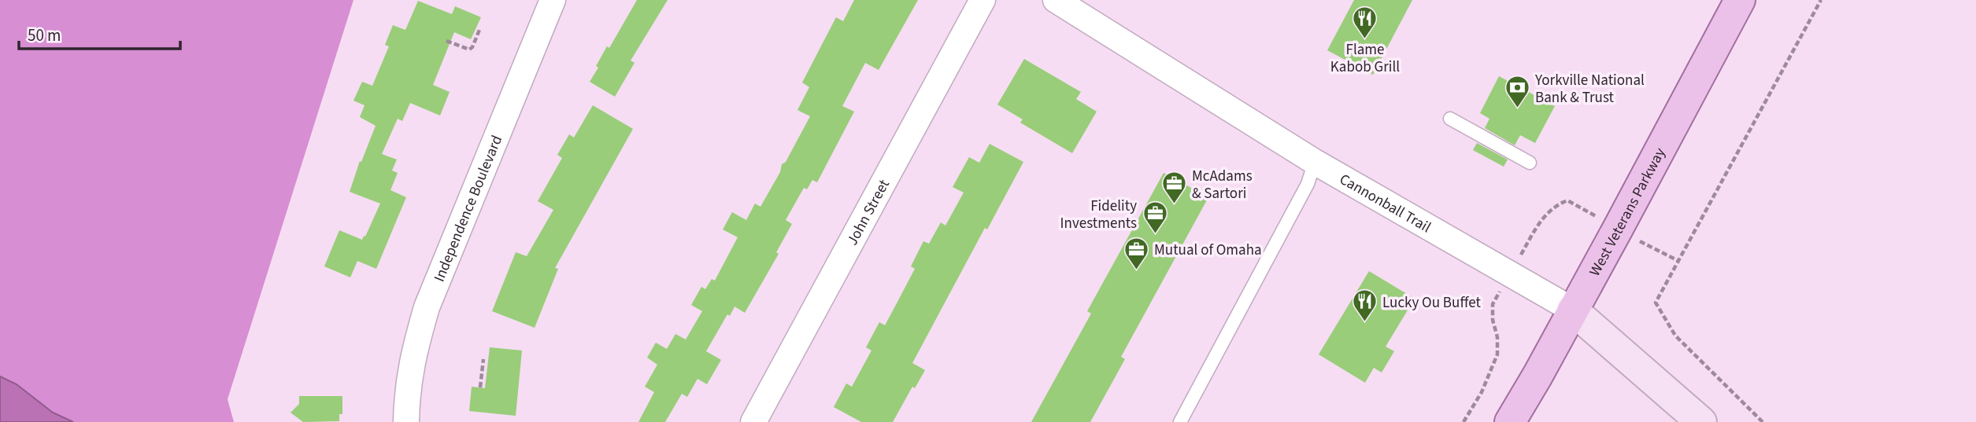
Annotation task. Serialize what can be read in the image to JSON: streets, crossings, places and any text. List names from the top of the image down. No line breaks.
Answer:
{"streets":{"main road":["Cannonball Trail","West Veterans Parkway"],"street":["Independence Boulevard","John Street"]},"crossings":[["Cannonball Trail","West Veterans Parkway"]],"places":{"restaurant":["Flame Kabob Grill","Lucky Ou Buffet"],"bank":["Yorkville National Bank & Trust"],"office":["McAdams & Sartori","Fidelity Investments","Mutual of Omaha"]},"scale_bar":"50 m"}
